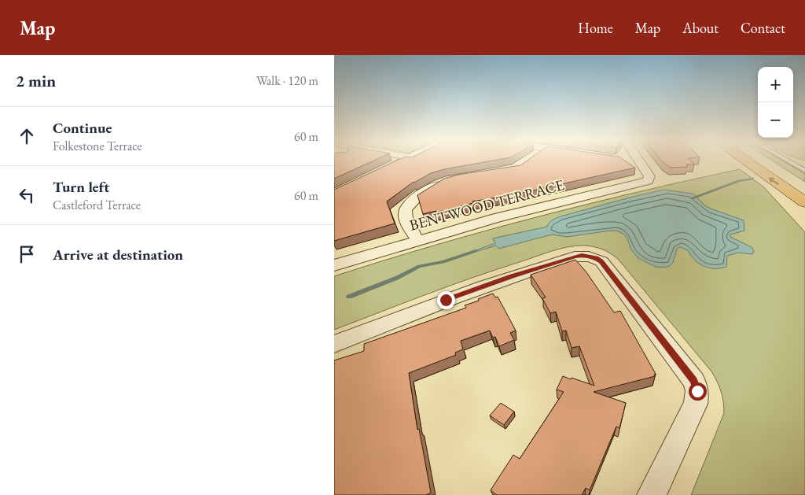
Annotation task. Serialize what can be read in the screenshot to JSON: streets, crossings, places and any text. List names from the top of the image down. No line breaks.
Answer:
{"streets":{"street":["BENTWOOD TERRACE"]},"page":{"header":"Map","nav":["Home","Map","About","Contact"],"heading":["2 min","Walk · 120 m"],"map_buttons":["+","−"],"list":[["Continue","Folkestone Terrace","60 m"],["Turn left","Castleford Terrace","60 m"],"Arrive at destination"]}}
